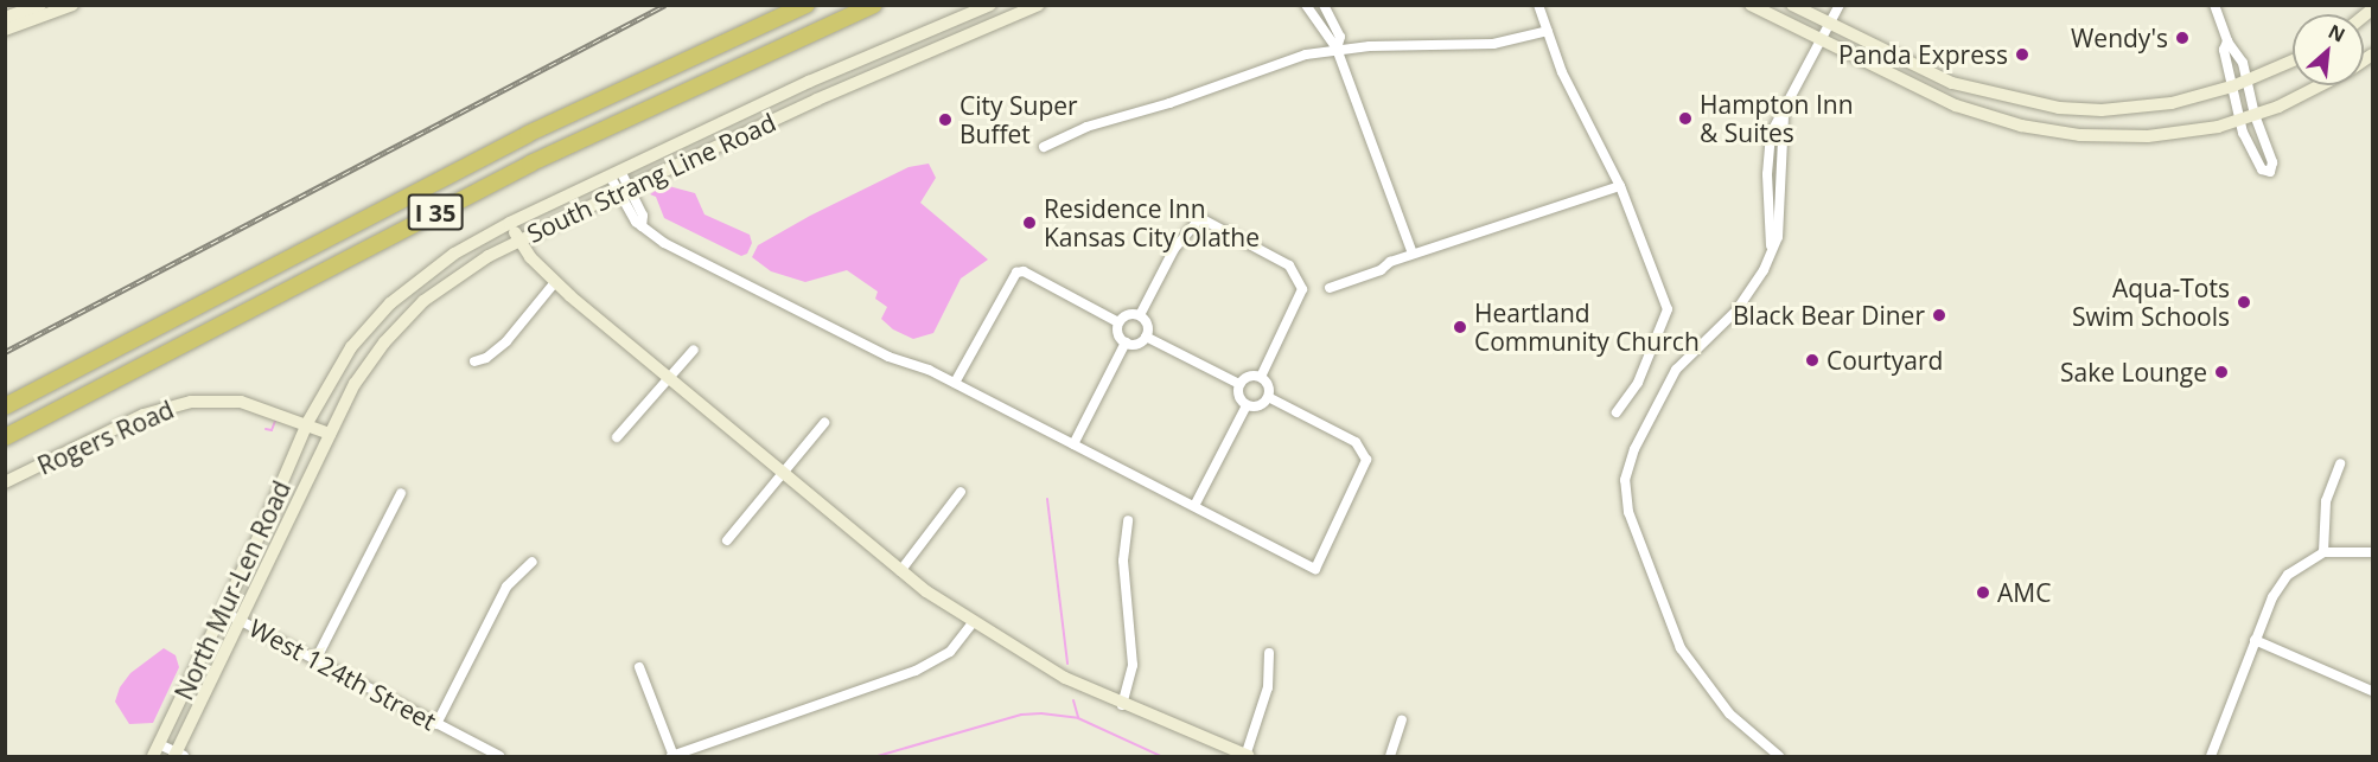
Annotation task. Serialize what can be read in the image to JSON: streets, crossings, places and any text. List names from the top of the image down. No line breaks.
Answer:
{"streets":{"highway":["I 35"],"main road":["South Strang Line Road","Rogers Road","North Mur-Len Road"],"street":["West 124th Street"]},"crossings":[["South Strang Line Road","Rogers Road"],["South Strang Line Road","North Mur-Len Road"],["Rogers Road","North Mur-Len Road"],["North Mur-Len Road","West 124th Street"]],"places":["Wendy's","Panda Express","Hampton Inn & Suites","City Super Buffet","Residence Inn Kansas City Olathe","Aqua-Tots Swim Schools","Black Bear Diner","Heartland Community Church","Courtyard","Sake Lounge","AMC"],"north":"top right"}
